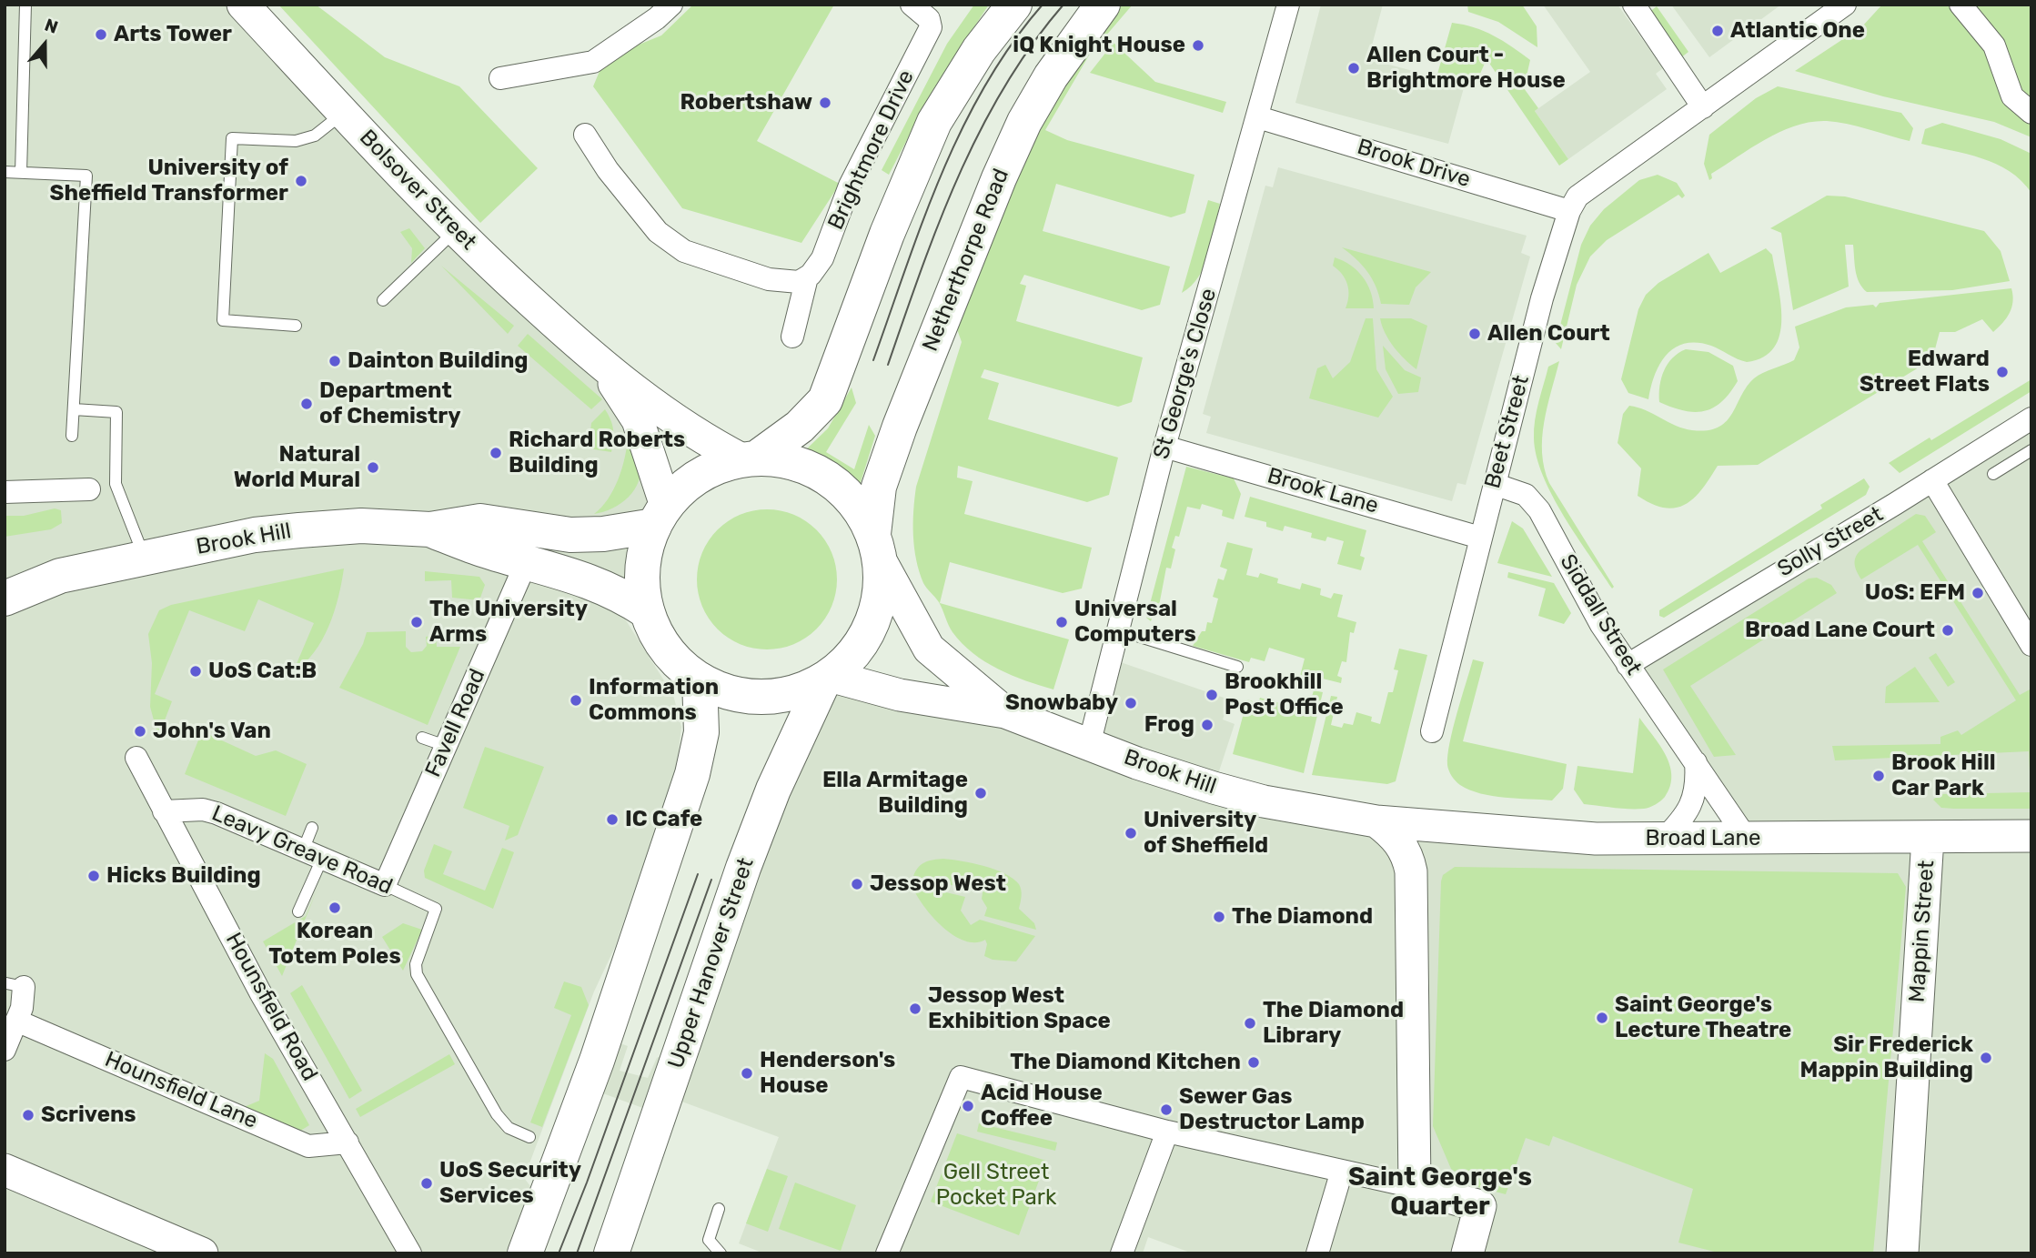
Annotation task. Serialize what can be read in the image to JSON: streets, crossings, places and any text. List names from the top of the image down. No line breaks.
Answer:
{"streets":{"main road":["Netherthorpe Road","Brook Hill","Upper Hanover Street"],"street":["Brightmore Drive","Brook Drive","Bolsover Street","St George's Close","Beet Street","Brook Lane","Solly Street","Siddall Street","Favell Road","Broad Lane","Leavy Greave Road","Mappin Street","Hounsfield Road","Hounsfield Lane"]},"crossings":[["Brook Drive","St George's Close"],["Brook Drive","Beet Street"],["Netherthorpe Road","Brook Hill"],["Netherthorpe Road","Upper Hanover Street"],["St George's Close","Brook Lane"],["St George's Close","Brook Hill"],["Beet Street","Brook Lane"],["Beet Street","Siddall Street"],["Brook Hill","Favell Road"],["Brook Hill","Broad Lane"],["Brook Hill","Upper Hanover Street"],["Solly Street","Siddall Street"],["Siddall Street","Broad Lane"],["Favell Road","Leavy Greave Road"],["Broad Lane","Mappin Street"],["Leavy Greave Road","Hounsfield Road"],["Hounsfield Road","Hounsfield Lane"]],"districts":["Saint George's Quarter"],"parks":["Gell Street Pocket Park"],"places":["Atlantic One","Arts Tower","iQ Knight House","Allen Court - Brightmore House","Robertshaw","University of Sheffield Transformer","Allen Court","Dainton Building","Edward Street Flats","Department of Chemistry","Richard Roberts Building","Natural World Mural","UoS: EFM","The University Arms","Universal Computers","Broad Lane Court","UoS Cat:B","Brookhill Post Office","Information Commons","Snowbaby","Frog","John's Van","Brook Hill Car Park","Ella Armitage Building","IC Cafe","University of Sheffield","Hicks Building","Jessop West","Korean Totem Poles","The Diamond","Jessop West Exhibition Space","Saint George's Lecture Theatre","The Diamond Library","Sir Frederick Mappin Building","The Diamond Kitchen","Henderson's House","Acid House Coffee","Sewer Gas Destructor Lamp","Scrivens","UoS Security Services"],"north":"top"}
